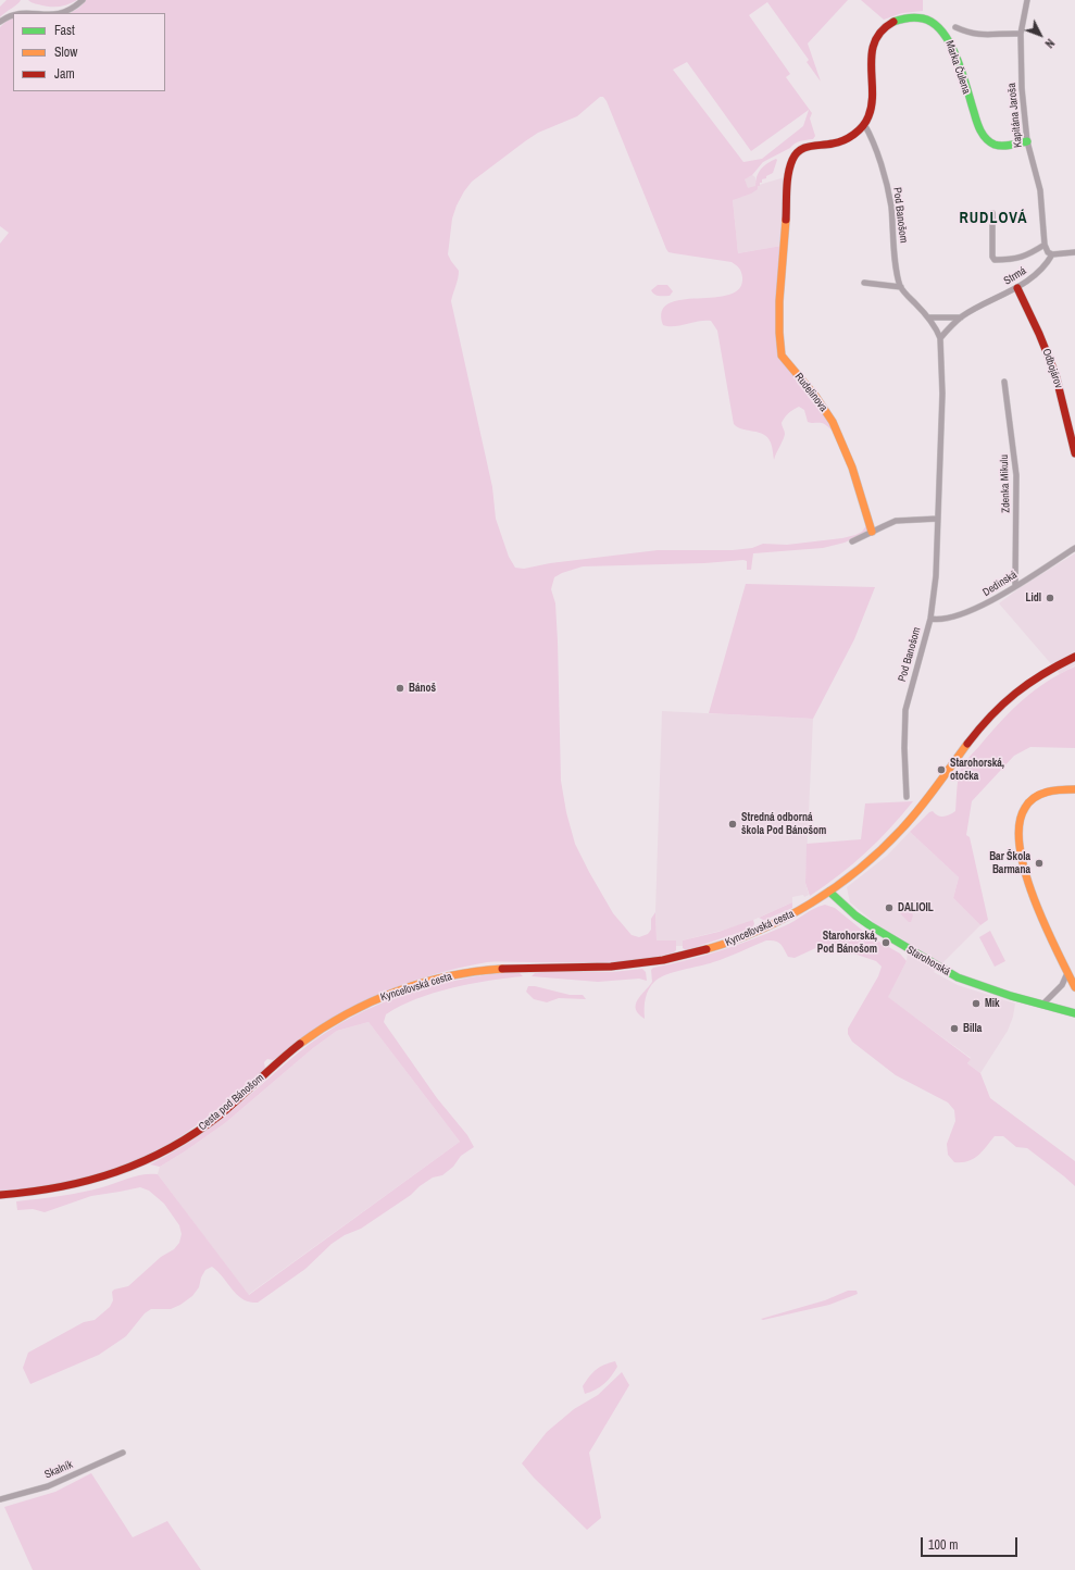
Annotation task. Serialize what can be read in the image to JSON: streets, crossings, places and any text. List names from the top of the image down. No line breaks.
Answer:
{"streets":{"street":["Marka Čulena","Kapitána Jaroša","Pod Banošom","Strmá","Odbojárov","Rudelinova","Zdenka Mikulu","Dedinská","Kynceľovská cesta","Starohorská","Cesta pod Bánošom","Skalník"]},"crossings":[["Marka Čulena","Kapitána Jaroša"],["Marka Čulena","Pod Banošom"],["Marka Čulena","Rudelinova"],["Pod Banošom","Strmá"],["Pod Banošom","Dedinská"],["Strmá","Odbojárov"],["Zdenka Mikulu","Dedinská"],["Kynceľovská cesta","Starohorská"],["Kynceľovská cesta","Cesta pod Bánošom"]],"districts":["RUDLOVÁ"],"places":["Lidl","Bánoš","Starohorská, otočka","Stredná odborná škola Pod Bánošom","Bar Škola Barmana","DALIOIL","Starohorská, Pod Bánošom","Mik","Billa"],"legend":["Fast","Slow","Jam"],"scale_bar":"100 m","north":"bottom right"}
